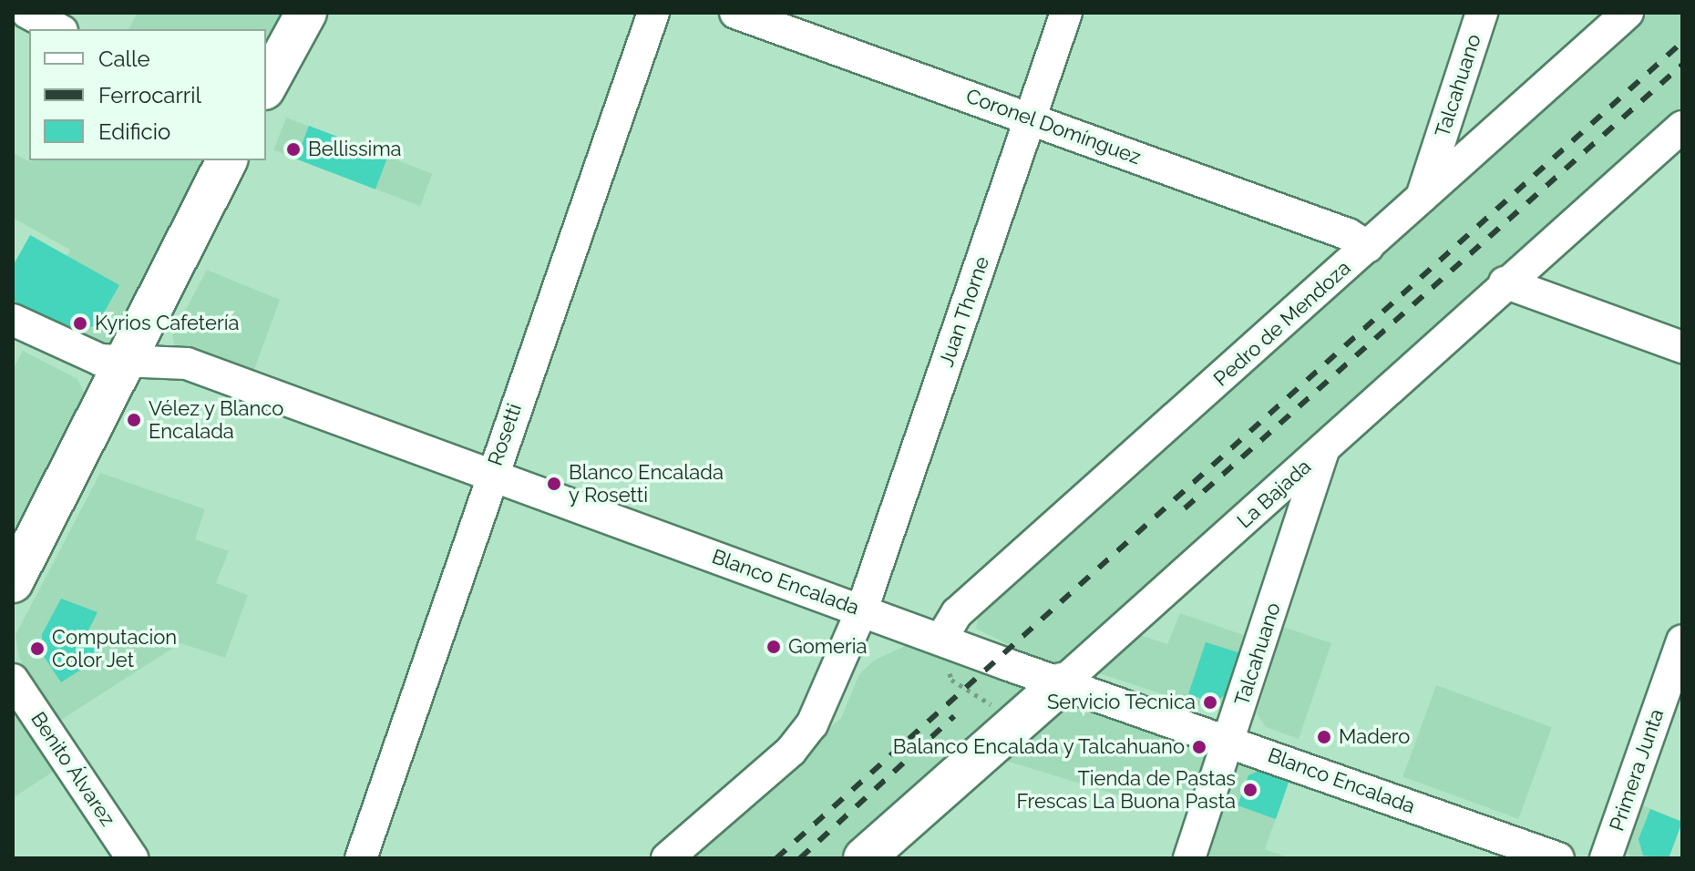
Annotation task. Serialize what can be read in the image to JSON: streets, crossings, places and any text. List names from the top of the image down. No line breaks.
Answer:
{"streets":{"main road":["La Bajada"],"street":["Talcahuano","Coronel Domínguez","Juan Thorne","Pedro de Mendoza","Rosetti","Blanco Encalada","Benito Álvarez","Primera Junta"]},"crossings":[["Talcahuano","Pedro de Mendoza"],["Talcahuano","La Bajada"],["Talcahuano","Blanco Encalada"],["Coronel Domínguez","Juan Thorne"],["Coronel Domínguez","Pedro de Mendoza"],["Juan Thorne","Blanco Encalada"],["Pedro de Mendoza","Blanco Encalada"],["Rosetti","Blanco Encalada"],["La Bajada","Blanco Encalada"]],"places":["Bellissima","Kyrios Cafetería","Vélez y Blanco Encalada","Blanco Encalada y Rosetti","Gomeria","Computacion Color Jet","Servicio Tecnica","Madero","Balanco Encalada y Talcahuano","Tienda de Pastas Frescas La Buona Pasta"],"legend":["Calle","Ferrocarril","Edificio"]}
